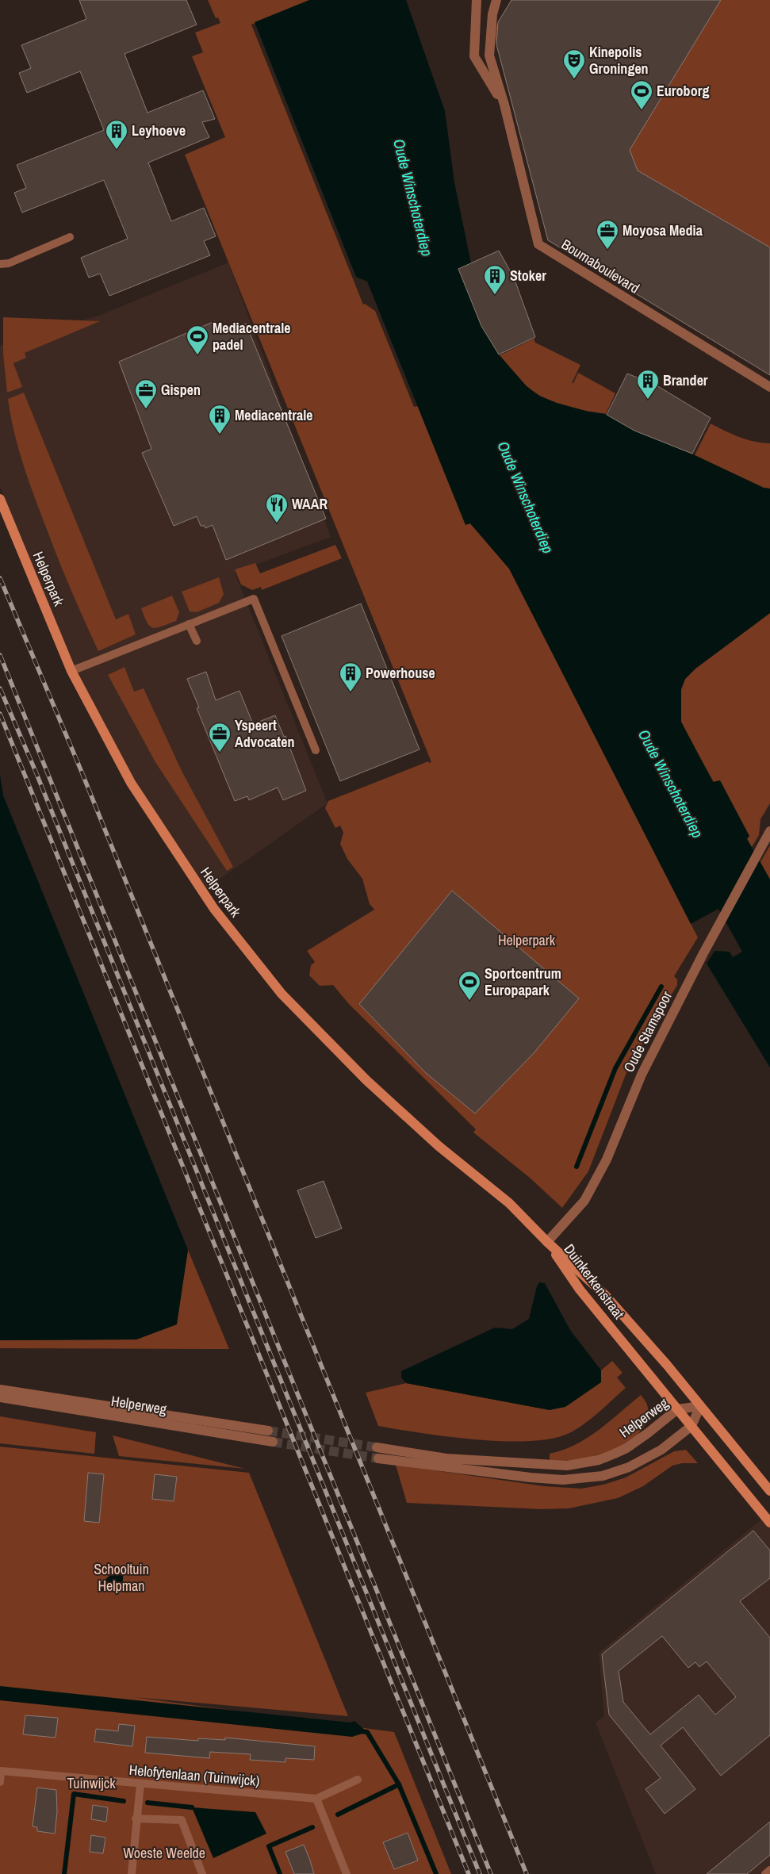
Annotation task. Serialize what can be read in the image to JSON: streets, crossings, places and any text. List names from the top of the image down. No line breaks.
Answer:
{"streets":{"main road":["Helperpark","Duinkerkenstraat"],"street":["Boumaboulevard","Oude Stamspoor","Helperweg"],"lane":["Helofytenlaan (Tuinwijck)"]},"crossings":[["Helperpark","Oude Stamspoor"],["Helperpark","Duinkerkenstraat"],["Oude Stamspoor","Duinkerkenstraat"],["Duinkerkenstraat","Helperweg"]],"water":["Oude Winschoterdiep"],"parks":["Helperpark","Schooltuin Helpman","Tuinwijck","Woeste Weelde"],"places":{"theatre":["Kinepolis Groningen"],"sports":["Euroborg","Mediacentrale padel","Sportcentrum Europapark"],"building":["Leyhoeve","Stoker","Brander","Mediacentrale","Powerhouse"],"office":["Moyosa Media","Gispen","Yspeert Advocaten"],"restaurant":["WAAR"]}}
